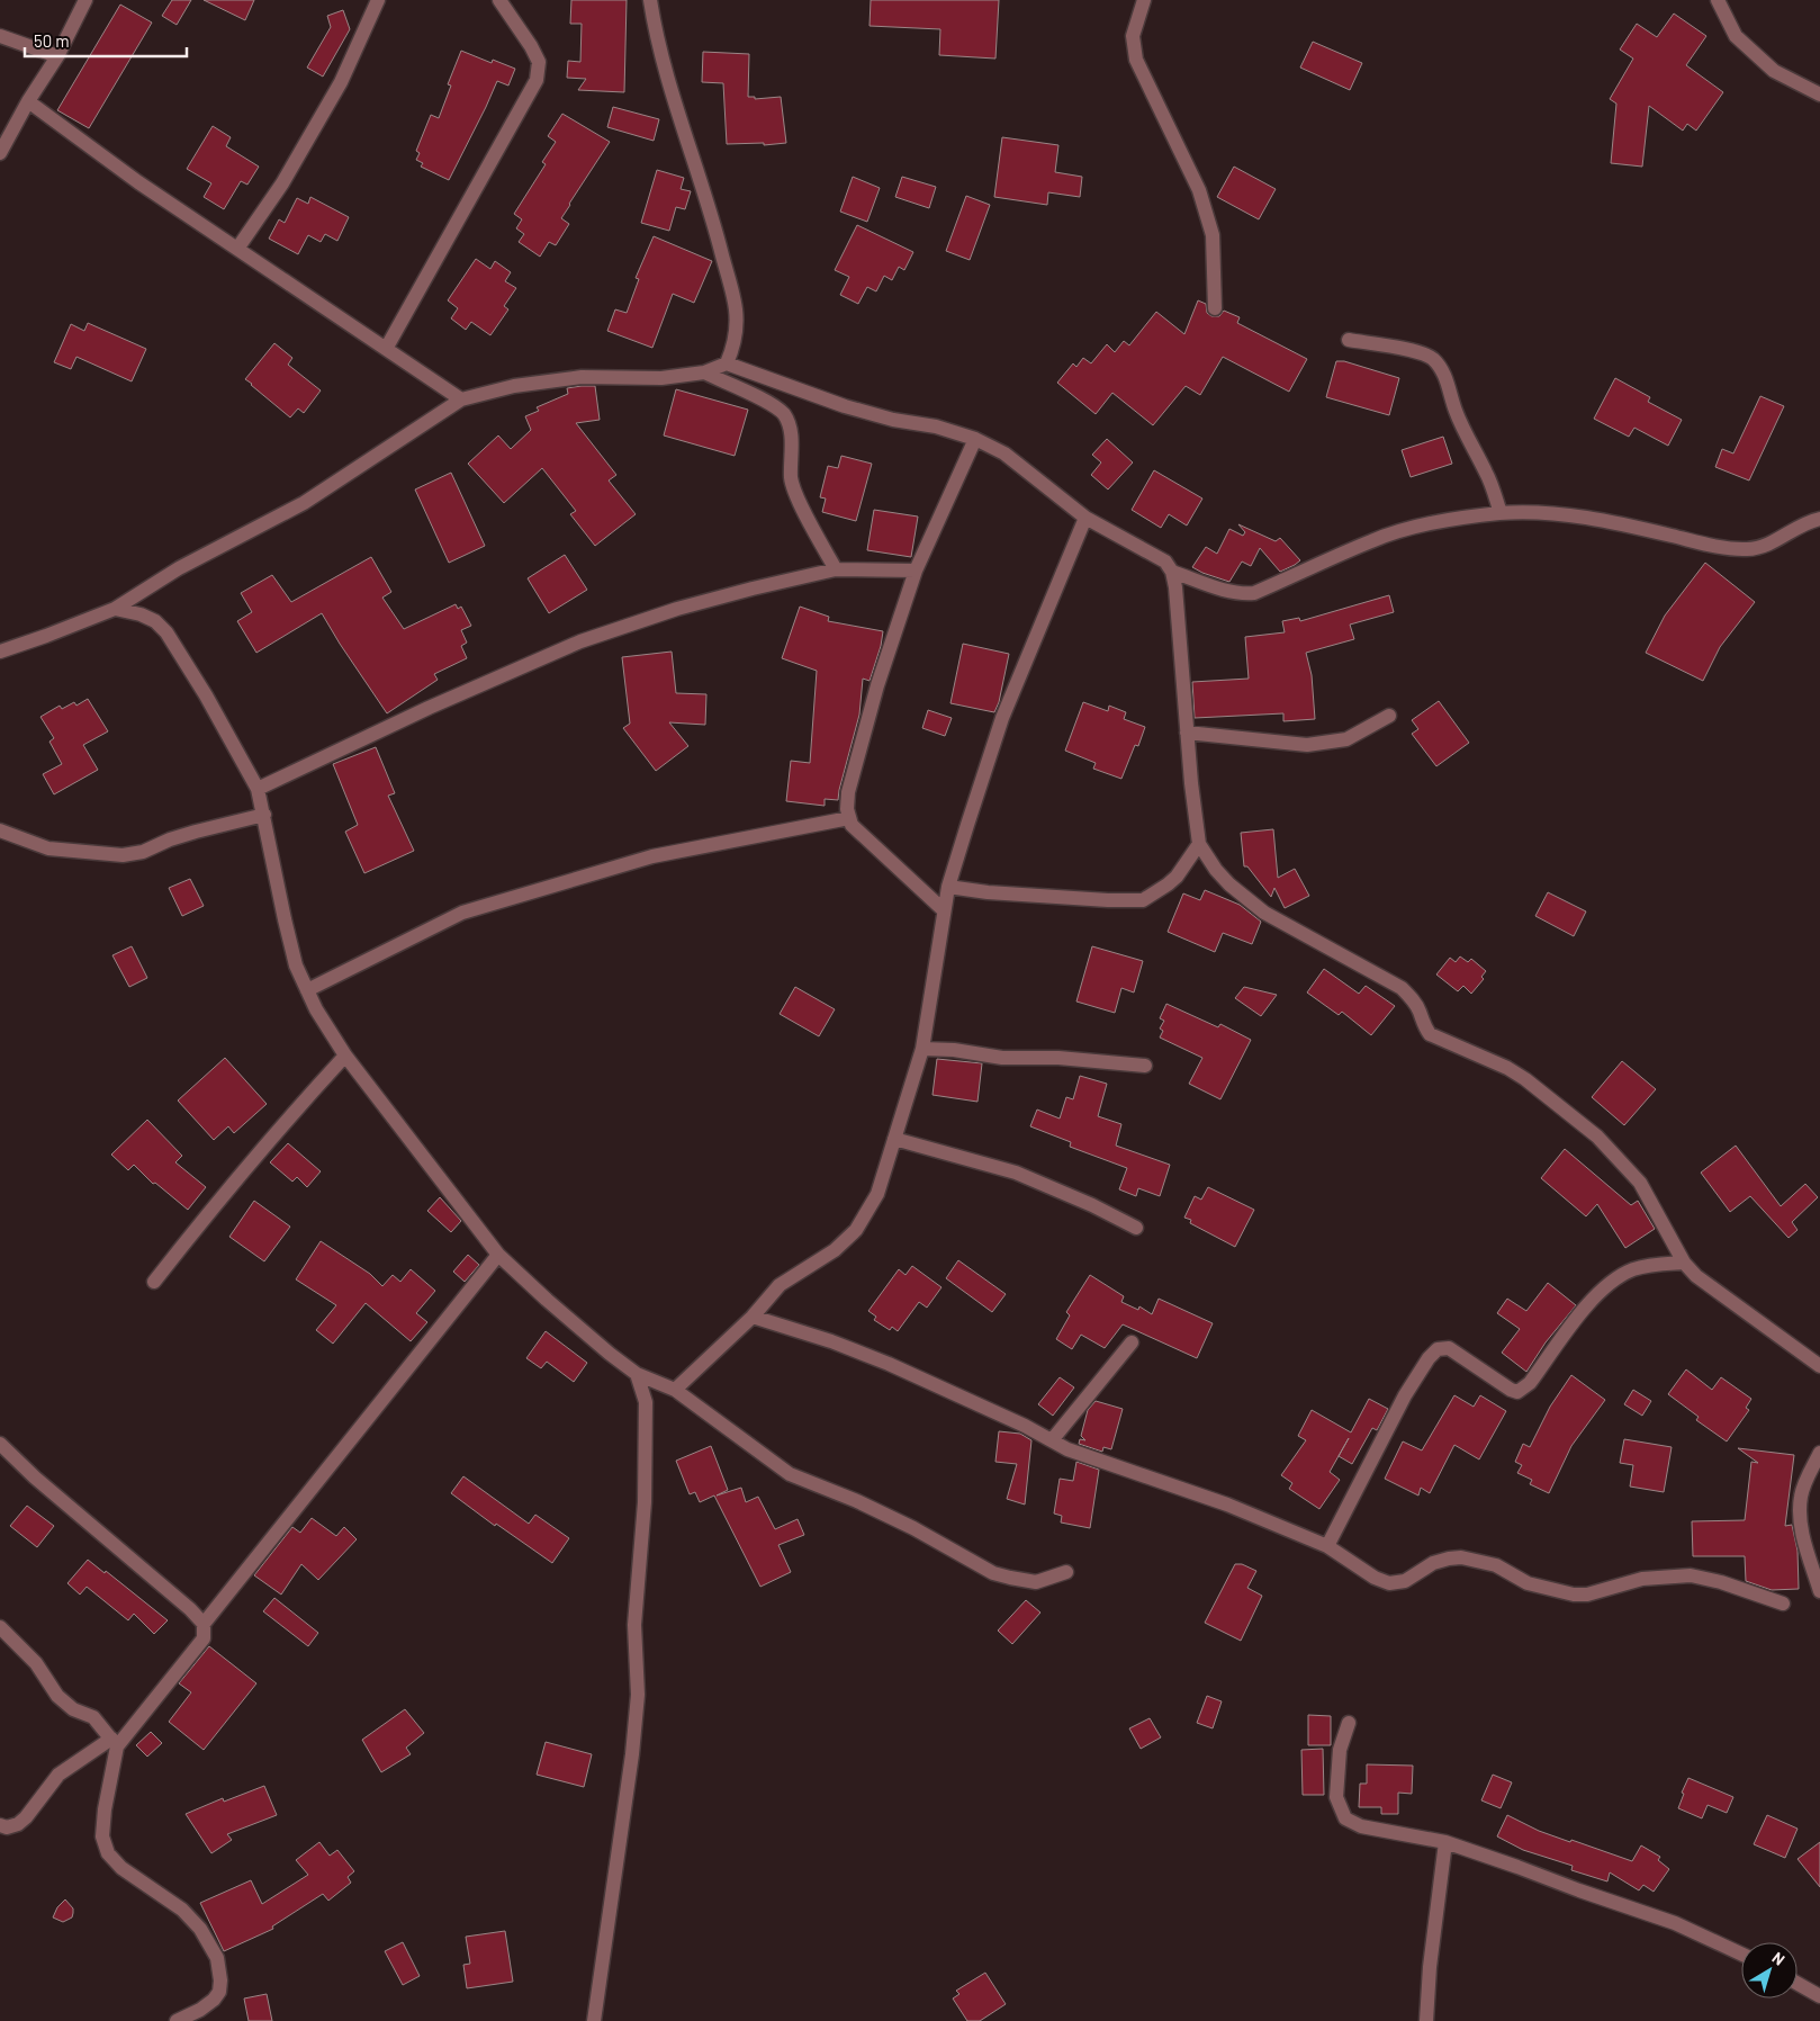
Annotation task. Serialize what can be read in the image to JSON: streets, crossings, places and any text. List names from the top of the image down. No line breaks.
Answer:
{"scale_bar":"50 m","north":"top right"}
